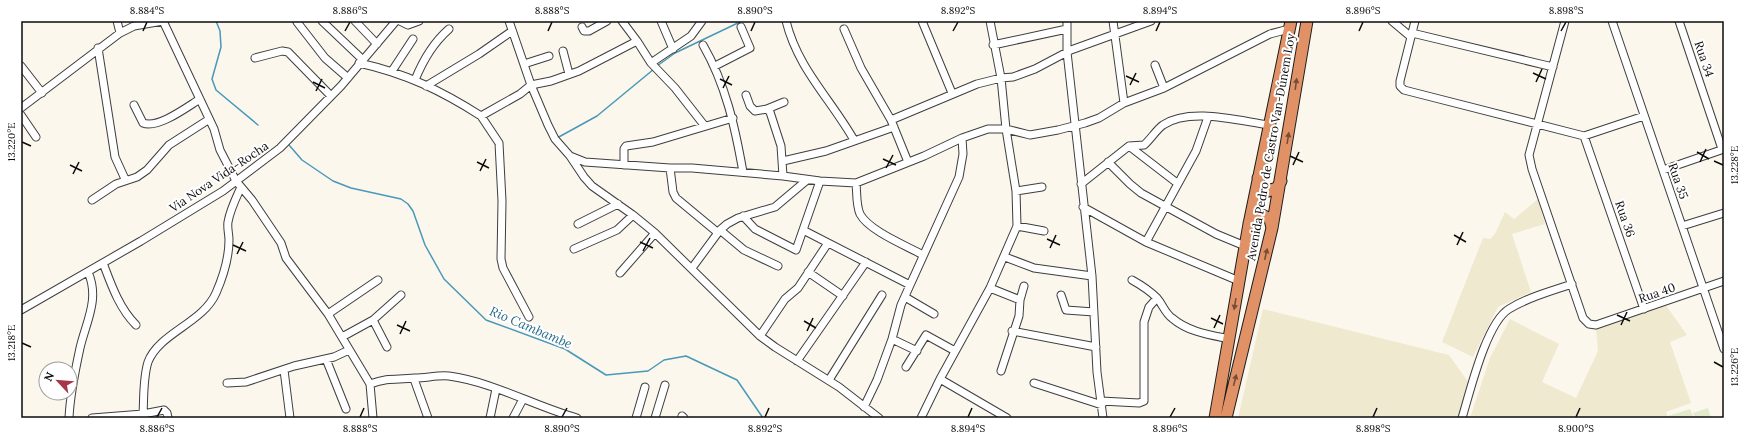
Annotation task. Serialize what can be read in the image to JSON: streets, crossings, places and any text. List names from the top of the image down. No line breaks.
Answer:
{"streets":{"highway":["Avenida Pedro de Castro Van-Dúnem Loy"],"street":["Rua 34","Via Nova Vida-Rocha","Rua 35","Rua 36","Rua 40"]},"crossings":[["Rua 35","Rua 40"],["Rua 36","Rua 40"]],"water":["Rio Cambambe"],"north":"top left","coordinates":["8.884°S","8.886°S","8.888°S","8.890°S","8.892°S","8.894°S","8.896°S","8.898°S","13.220°E","13.228°E","13.218°E","13.226°E","8.900°S"]}
